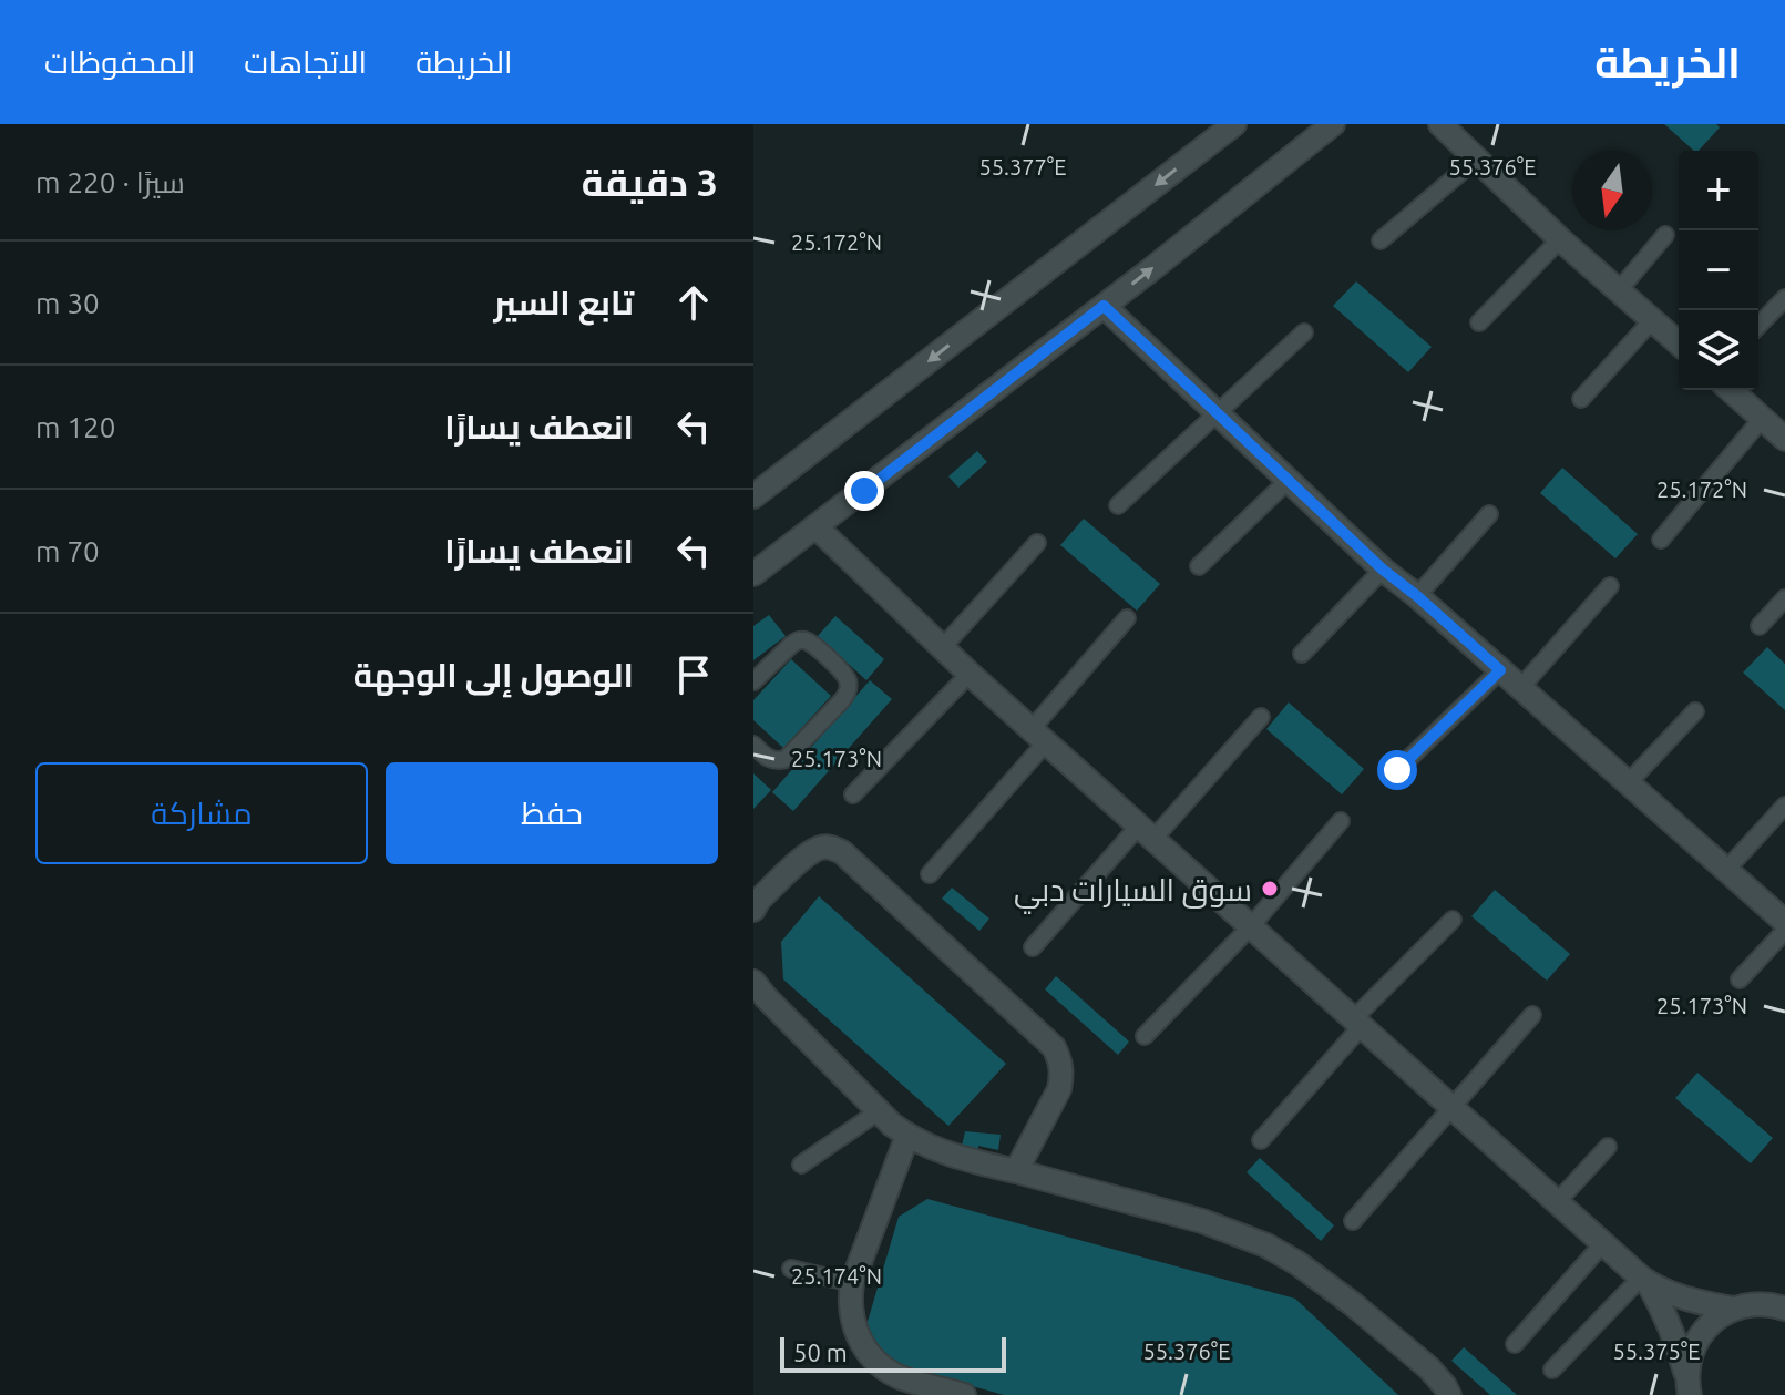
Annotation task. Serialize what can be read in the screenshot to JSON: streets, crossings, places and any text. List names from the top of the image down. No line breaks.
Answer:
{"places":["سوق السيارات دبي"],"scale_bar":"50 m","north":"bottom","page":{"header":"الخريطة","nav":["الخريطة","الاتجاهات","المحفوظات"],"heading":["3 دقيقة","سيرًا · 220 m"],"map_buttons":["+","−"],"list":[["تابع السير","30 m"],["انعطف يسارًا","120 m"],["انعطف يسارًا","70 m"],"الوصول إلى الوجهة"],"buttons":["حفظ","مشاركة"],"scale":"50 m"},"coordinates":["55.377°E","55.376°E","25.172°N","25.173°N","25.174°N","55.375°E"]}
